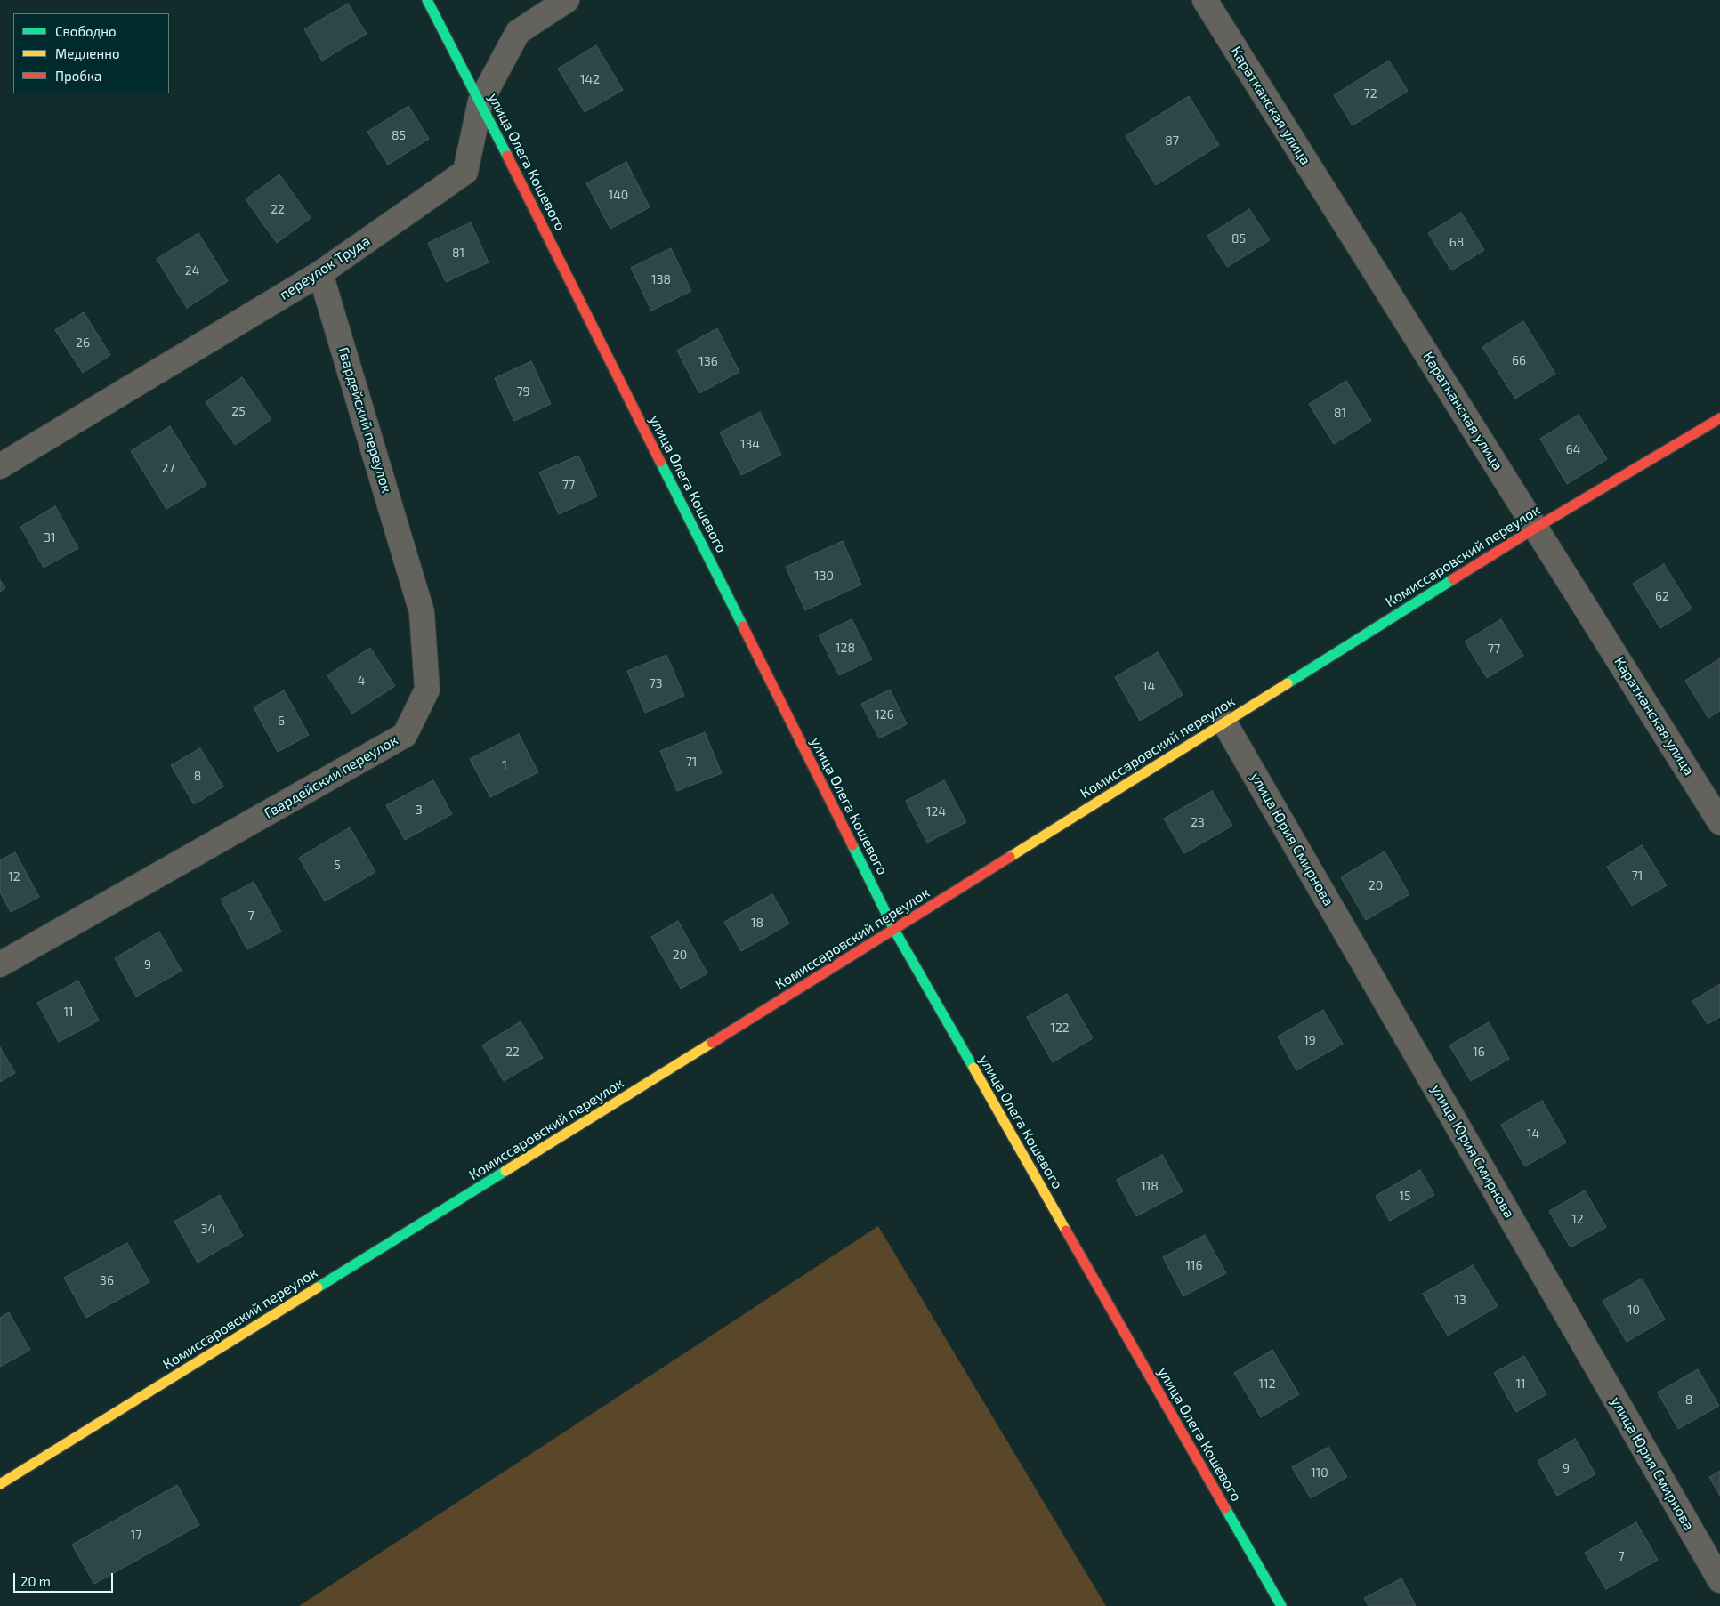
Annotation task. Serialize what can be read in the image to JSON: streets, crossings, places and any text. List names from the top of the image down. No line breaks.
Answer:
{"streets":{"street":["Каратканская улица","улица Олега Кошевого","переулок Труда","Гвардейский переулок","Комиссаровский переулок","улица Юрия Смирнова"]},"crossings":[["Каратканская улица","Комиссаровский переулок"],["улица Олега Кошевого","переулок Труда"],["улица Олега Кошевого","Комиссаровский переулок"],["переулок Труда","Гвардейский переулок"],["Комиссаровский переулок","улица Юрия Смирнова"]],"house_numbers":["142","72","85","87","140","22","85","68","81","24","138","26","66","136","79","25","81","134","64","27","77","31","130","62","128","77","4","73","14","126","6","71","1","8","3","124","23","5","71","12","20","7","18","20","9","11","122","19","22","16","14","118","15","12","34","116","36","13","10","112","11","8","9","110","17","7"],"legend":["Свободно","Медленно","Пробка"],"scale_bar":"20 m"}
